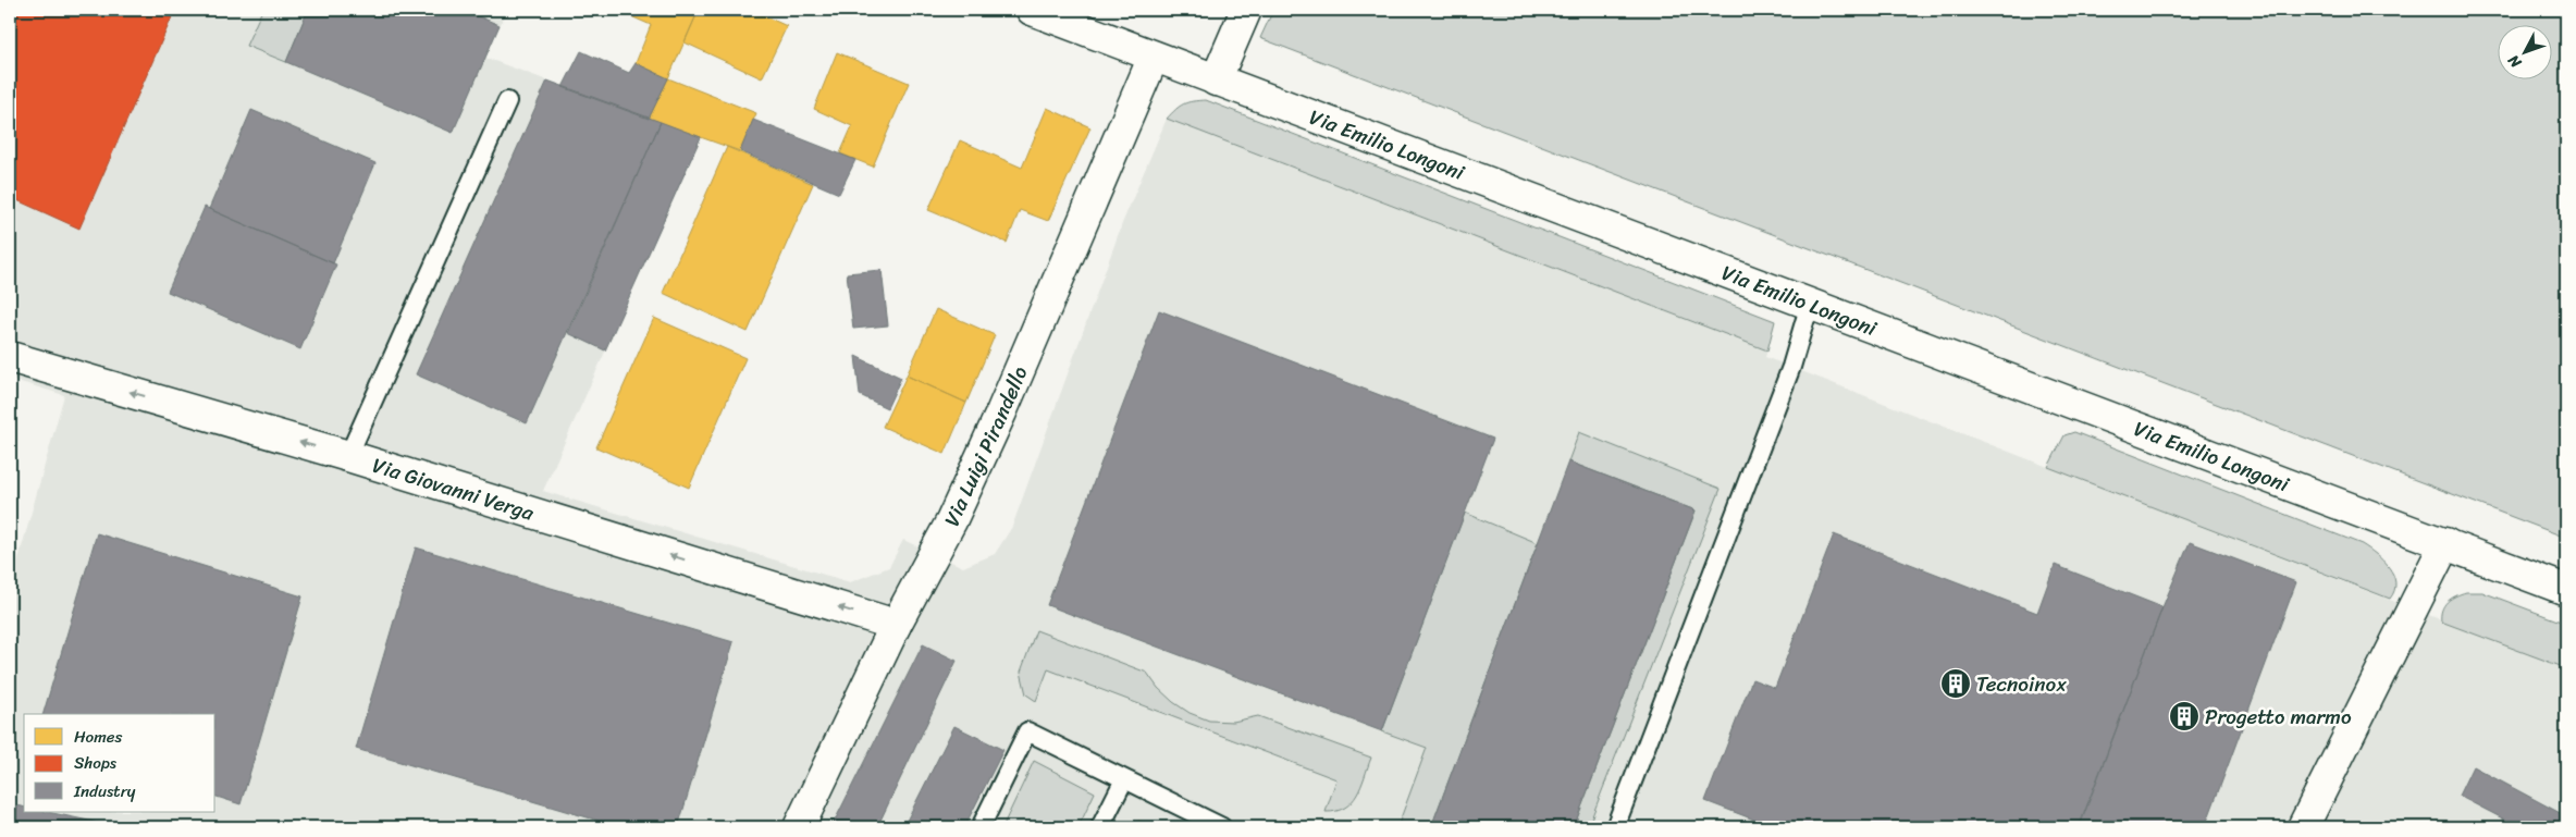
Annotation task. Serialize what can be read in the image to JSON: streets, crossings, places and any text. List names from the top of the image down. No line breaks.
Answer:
{"streets":{"street":["Via Emilio Longoni","Via Luigi Pirandello","Via Giovanni Verga"]},"crossings":[["Via Emilio Longoni","Via Luigi Pirandello"],["Via Luigi Pirandello","Via Giovanni Verga"]],"one_way":["Via Giovanni Verga"],"places":{"building":["Tecnoinox","Progetto marmo"]},"legend":["Homes","Shops","Industry"],"north":"bottom left"}
